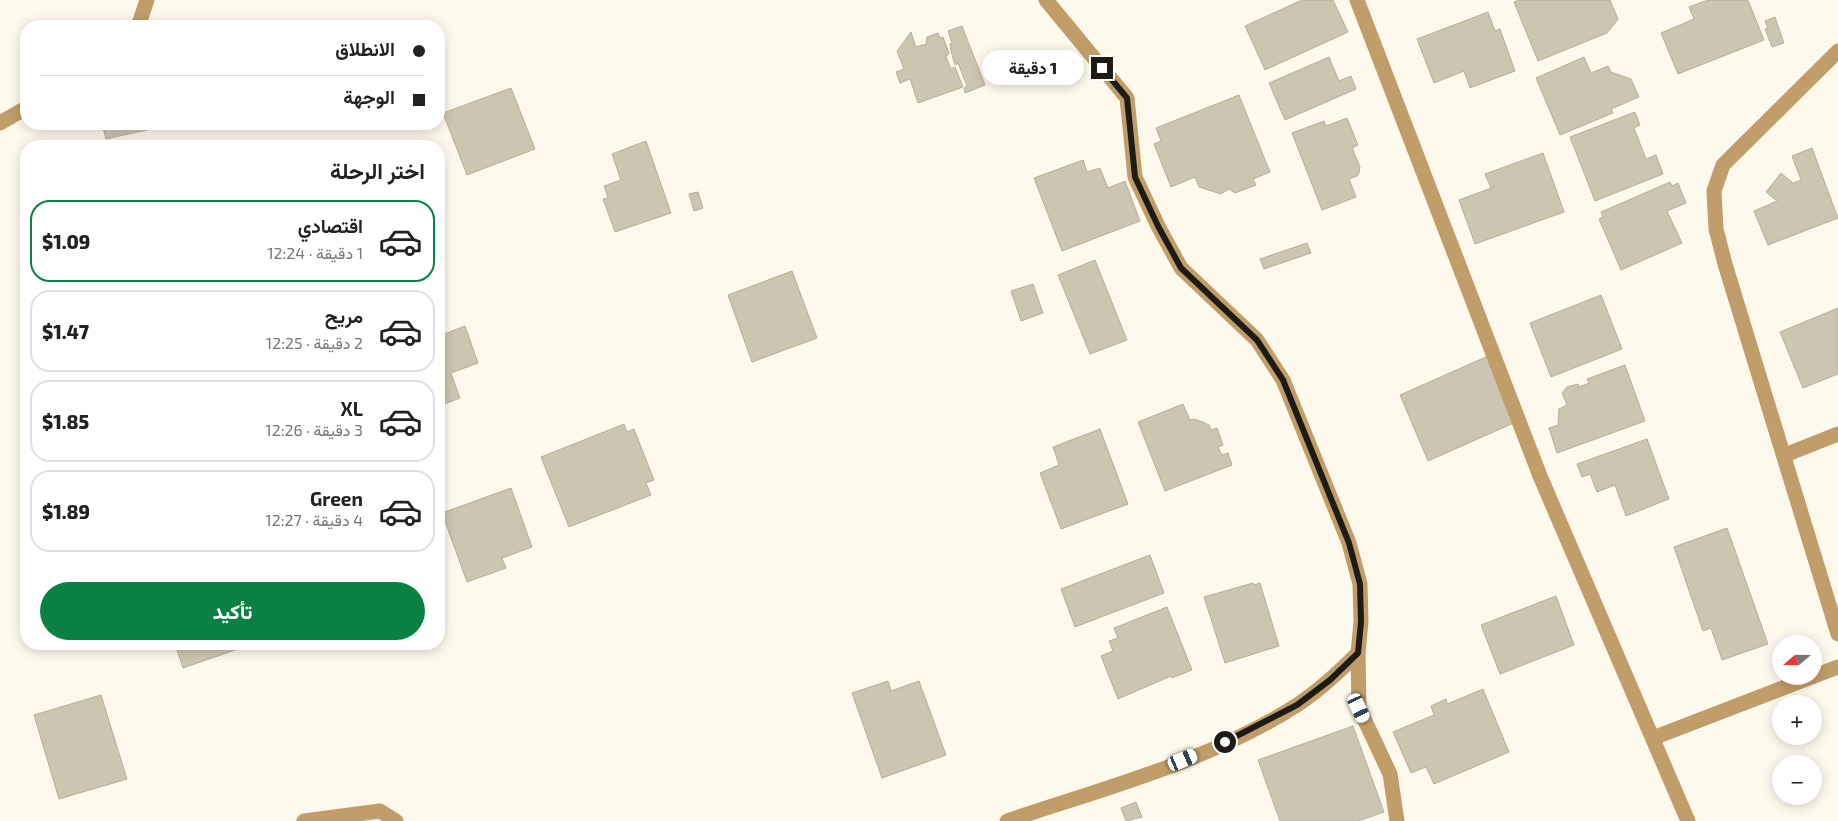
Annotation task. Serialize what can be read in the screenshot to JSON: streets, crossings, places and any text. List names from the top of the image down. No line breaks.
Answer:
{"north":"left","page":{"banner":["الانطلاق","الوجهة"],"bubble":"1 دقيقة","heading":"اختر الرحلة","list":[{"name":"اقتصادي","note":"1 دقيقة · 12:24","value":"$1.09"},{"name":"مريح","note":"2 دقيقة · 12:25","value":"$1.47"},{"name":"XL","note":"3 دقيقة · 12:26","value":"$1.85"},{"name":"Green","note":"4 دقيقة · 12:27","value":"$1.89"}],"buttons":"تأكيد","map_buttons":["+","−"]}}
